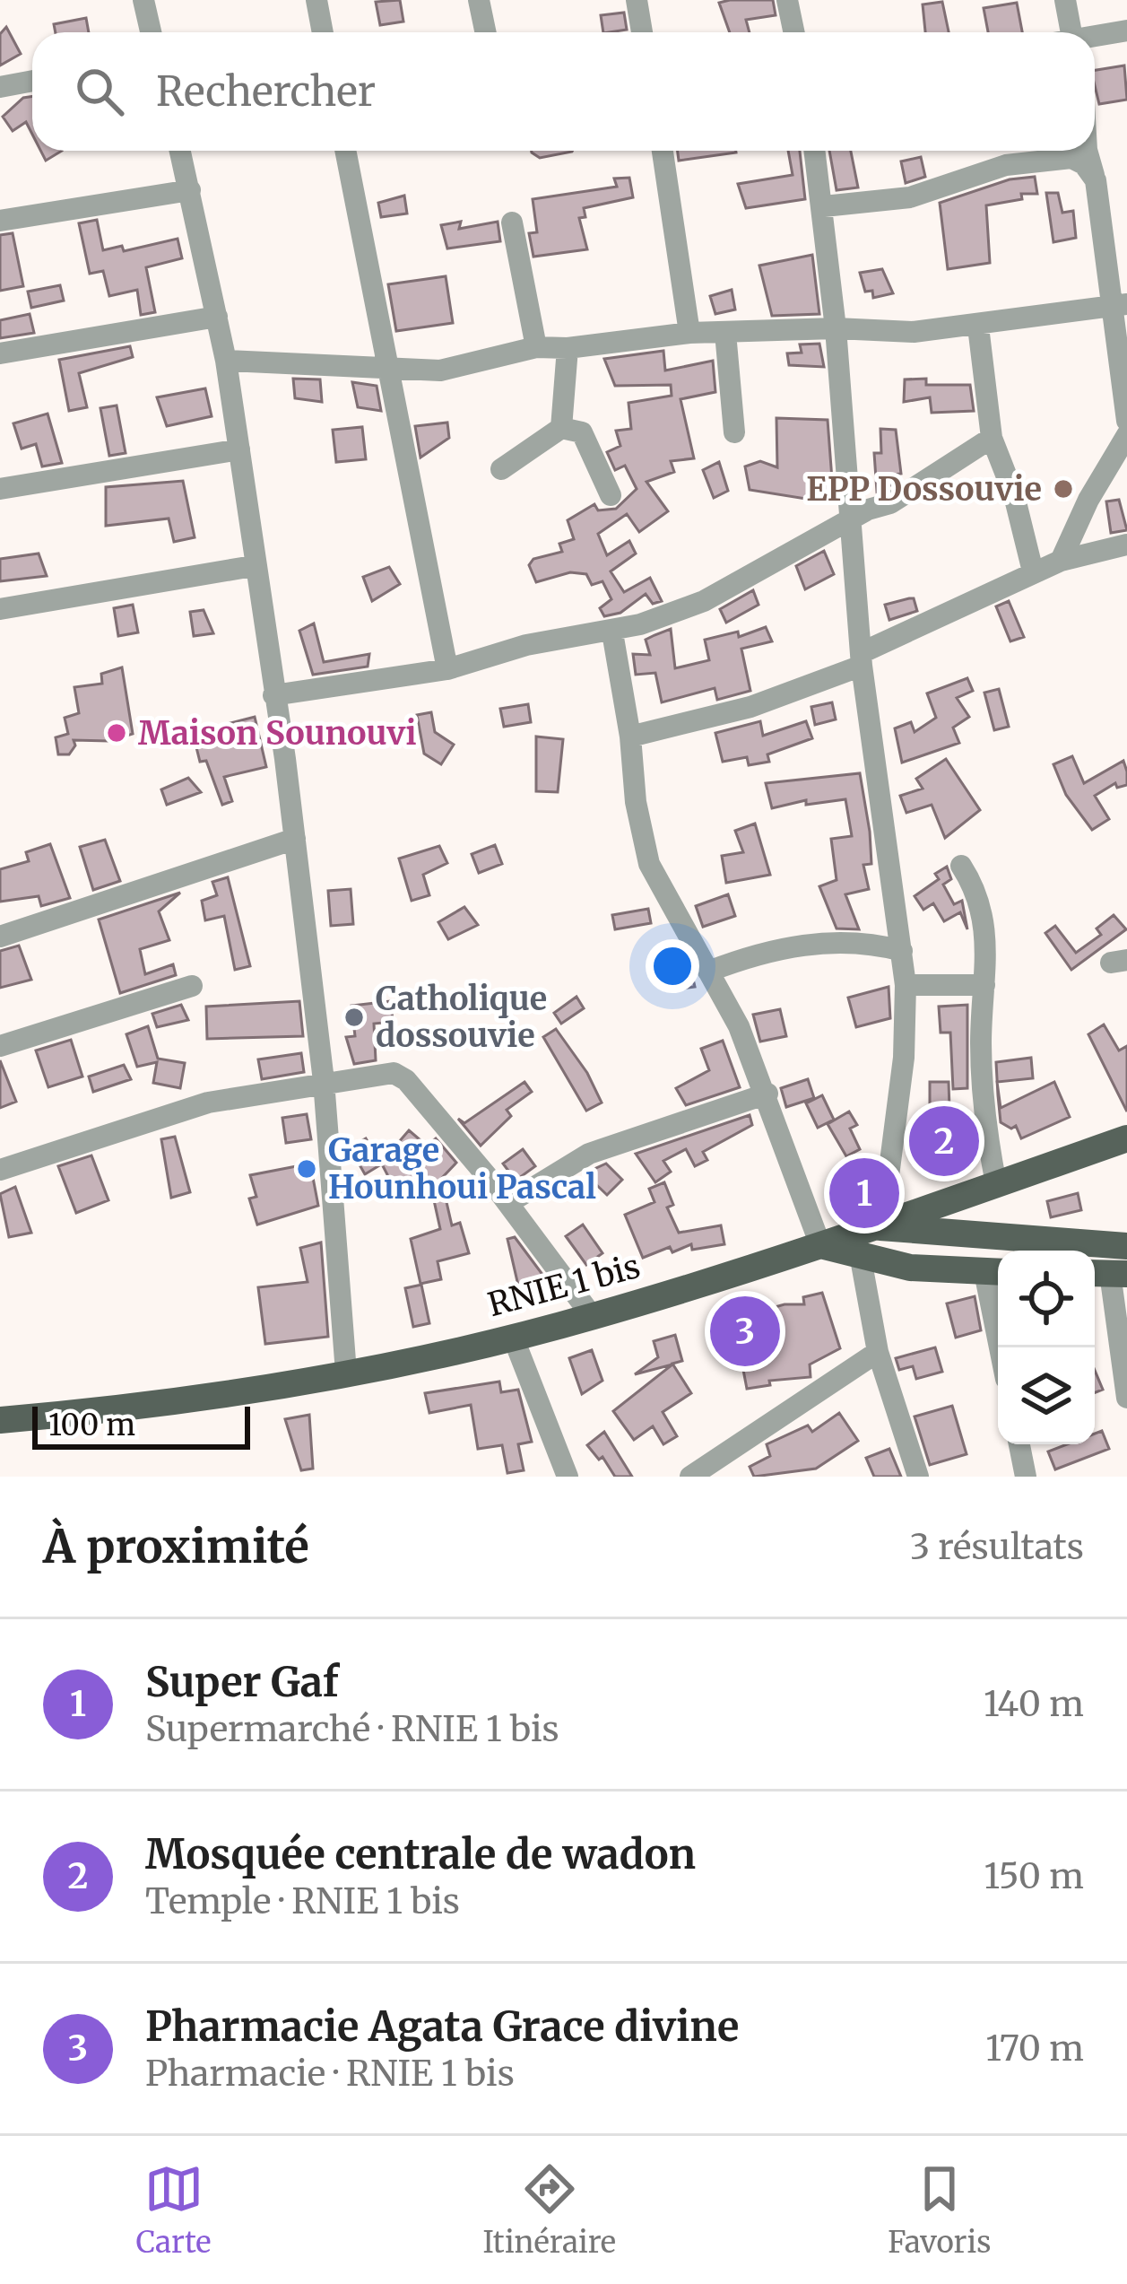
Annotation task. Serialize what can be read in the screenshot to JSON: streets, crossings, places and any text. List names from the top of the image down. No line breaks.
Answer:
{"streets":{"main road":["RNIE 1 bis"]},"places":["EPP Dossouvie","Maison Sounouvi","Catholique dossouvie","Garage Hounhoui Pascal"],"scale_bar":"100 m","page":{"search":"Rechercher","pins":["2","1","3"],"scale":"100 m","heading":["À proximité","3 résultats"],"list":[{"mark":"1","name":"Super Gaf","note":"Supermarché · RNIE 1 bis","value":"140 m"},{"mark":"2","name":"Mosquée centrale de wadon","note":"Temple · RNIE 1 bis","value":"150 m"},{"mark":"3","name":"Pharmacie Agata Grace divine","note":"Pharmacie · RNIE 1 bis","value":"170 m"}],"nav":["Carte","Itinéraire","Favoris"]}}
